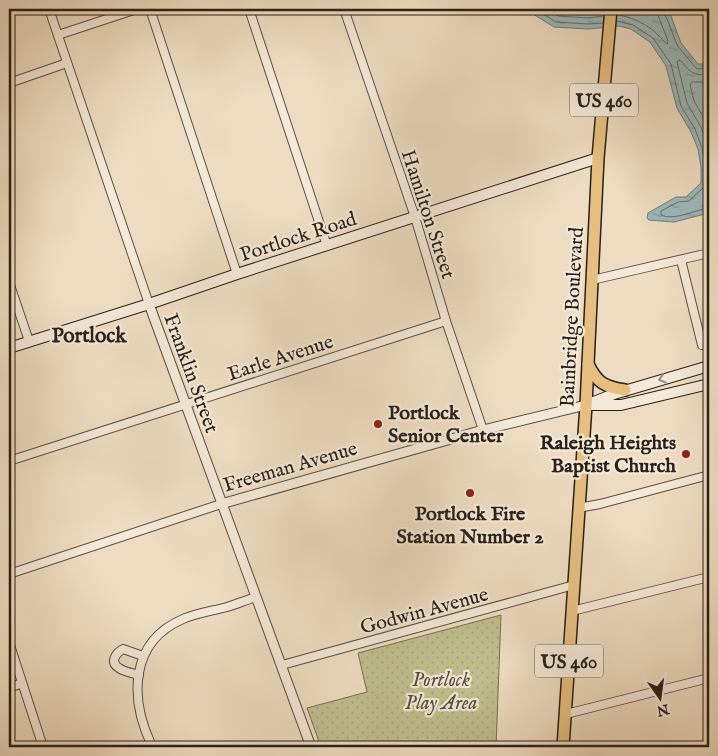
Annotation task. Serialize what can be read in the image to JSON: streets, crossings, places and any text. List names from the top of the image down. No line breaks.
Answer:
{"streets":{"main road":["US 460","Portlock Road","Bainbridge Boulevard","Freeman Avenue"],"street":["Hamilton Street","Earle Avenue","Franklin Street","Godwin Avenue"]},"crossings":[["Hamilton Street","Portlock Road"],["Hamilton Street","Earle Avenue"],["Hamilton Street","Freeman Avenue"],["Portlock Road","Bainbridge Boulevard"],["Portlock Road","Franklin Street"],["Bainbridge Boulevard","Freeman Avenue"],["Bainbridge Boulevard","Godwin Avenue"],["Earle Avenue","Franklin Street"],["Franklin Street","Freeman Avenue"],["Franklin Street","Godwin Avenue"]],"districts":["Portlock"],"parks":["Portlock Play Area"],"places":["Portlock Senior Center","Raleigh Heights Baptist Church","Portlock Fire Station Number 2"],"north":"bottom"}
